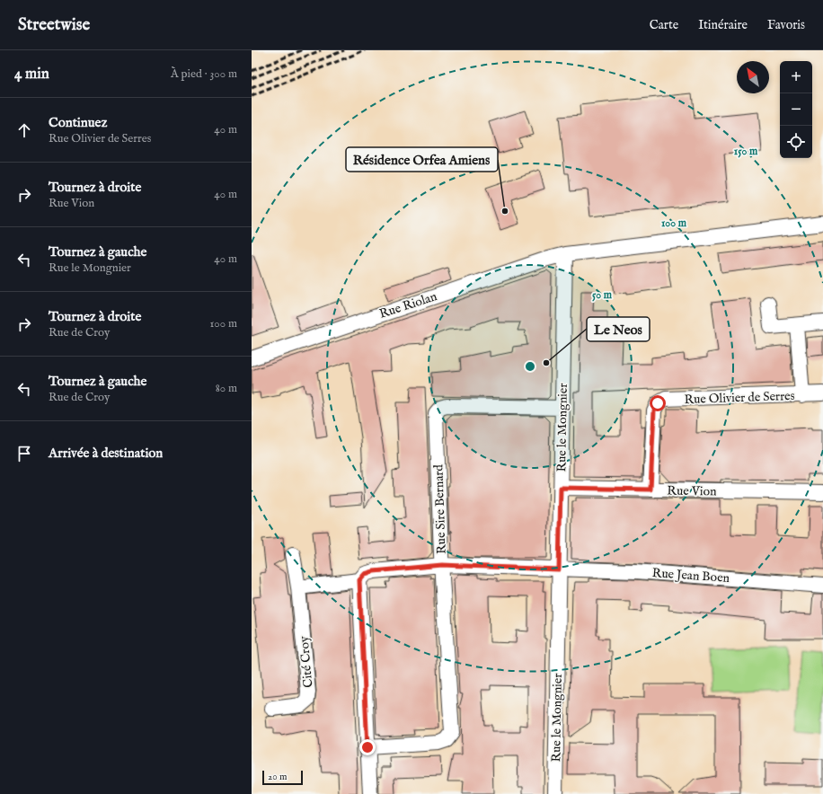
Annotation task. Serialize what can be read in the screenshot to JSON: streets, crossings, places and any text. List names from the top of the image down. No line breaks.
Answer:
{"streets":{"street":["Rue Riolan","Rue Olivier de Serres","Rue le Mongnier","Rue Vion","Rue Sire Bernard","Rue Jean Boen","Cité Croy"]},"crossings":[["Rue Riolan","Rue le Mongnier"],["Rue Olivier de Serres","Rue Vion"],["Rue le Mongnier","Rue Vion"],["Rue le Mongnier","Rue Sire Bernard"],["Rue le Mongnier","Rue Jean Boen"],["Rue Sire Bernard","Rue Jean Boen"]],"places":["Résidence Orfea Amiens","Le Neos"],"scale_bar":"20 m","north":"top left","page":{"header":"Streetwise","nav":["Carte","Itinéraire","Favoris"],"heading":["4 min","À pied · 300 m"],"map_buttons":["+","−"],"list":[["Continuez","Rue Olivier de Serres","40 m"],["Tournez à droite","Rue Vion","40 m"],["Tournez à gauche","Rue le Mongnier","40 m"],["Tournez à droite","Rue de Croy","100 m"],["Tournez à gauche","Rue de Croy","80 m"],"Arrivée à destination"],"scale":"20 m"},"rings":["150 m","100 m","50 m"]}
